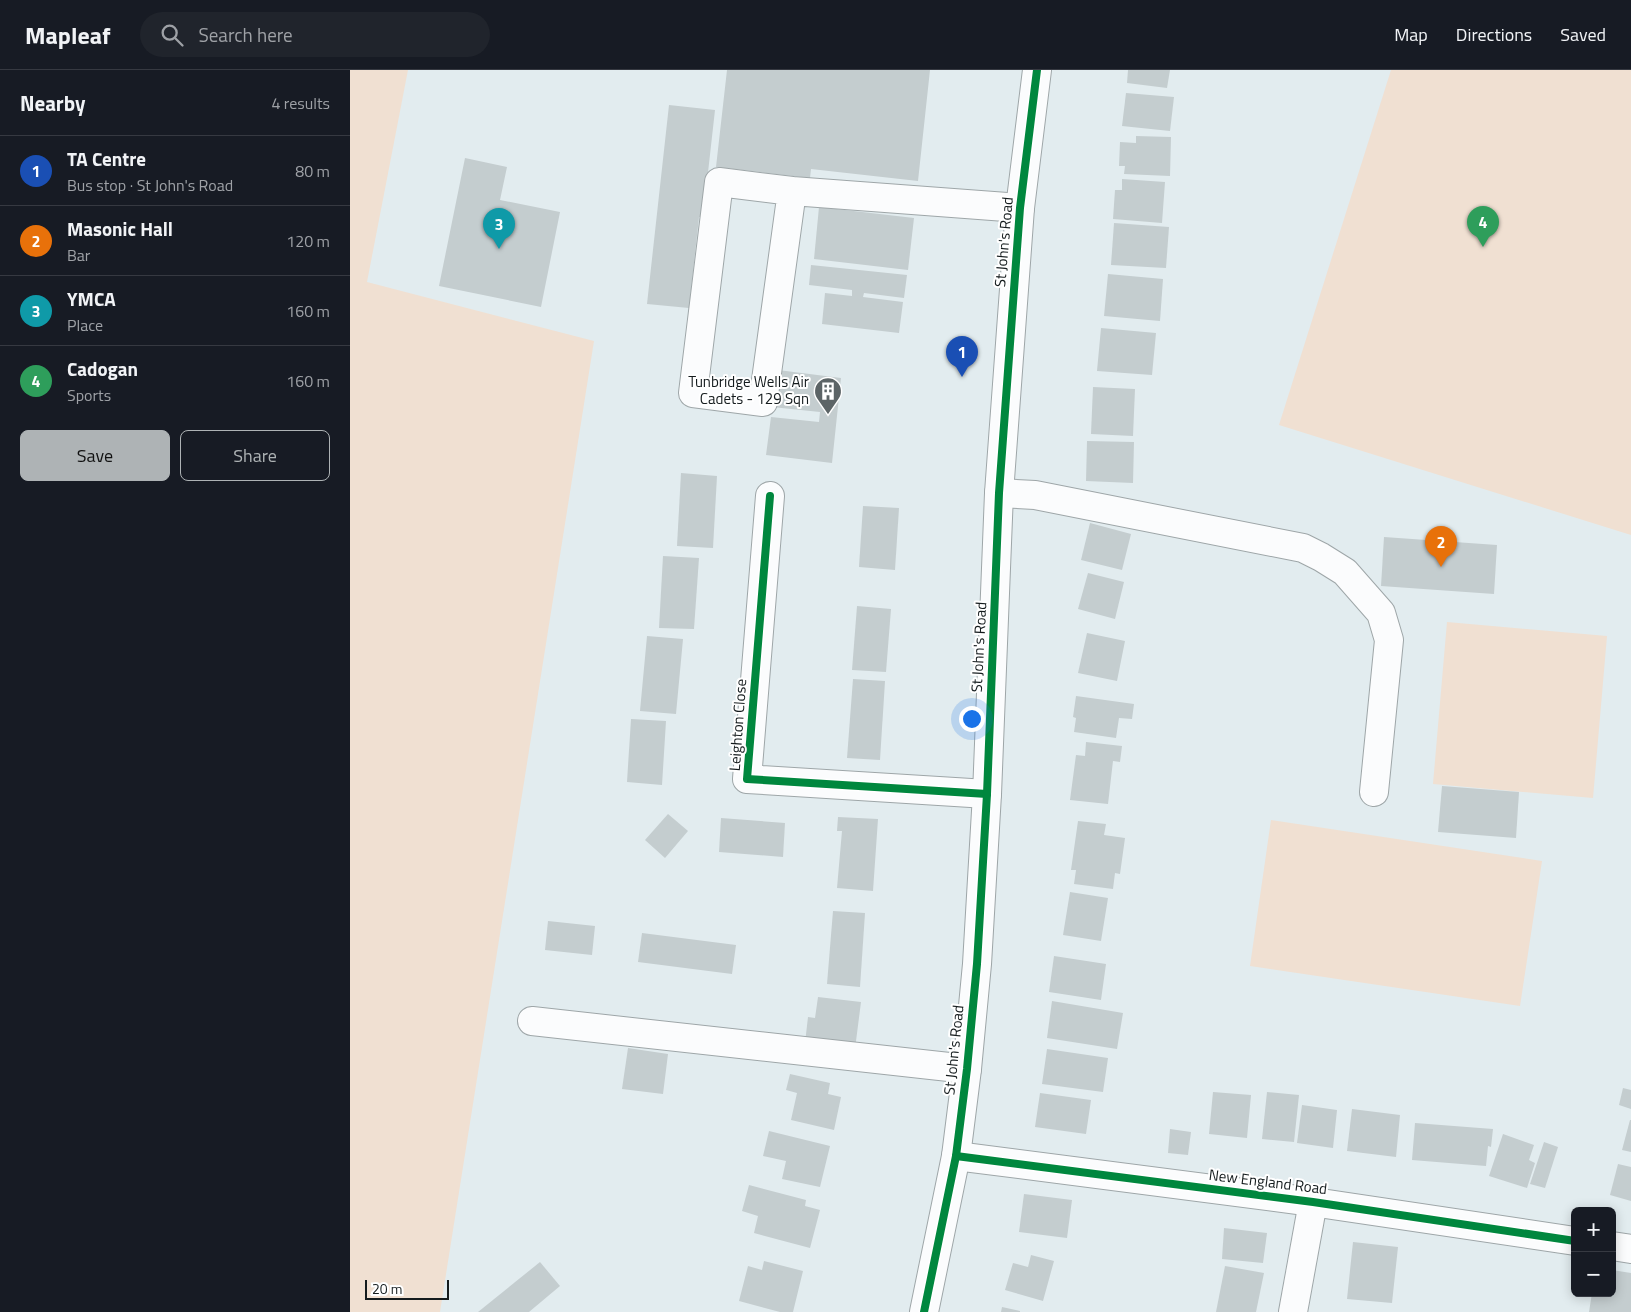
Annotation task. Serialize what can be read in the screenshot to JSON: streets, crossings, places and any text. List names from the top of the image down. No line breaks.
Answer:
{"streets":{"main road":["St John's Road","Leighton Close","New England Road"]},"crossings":[["St John's Road","Leighton Close"],["St John's Road","New England Road"]],"places":{"building":["Tunbridge Wells Air Cadets - 129 Sqn"]},"scale_bar":"20 m","page":{"header":"Mapleaf","search":"Search here","nav":["Map","Directions","Saved"],"heading":["Nearby","4 results"],"list":[{"mark":"1","name":"TA Centre","note":"Bus stop · St John's Road","value":"80 m"},{"mark":"2","name":"Masonic Hall","note":"Bar","value":"120 m"},{"mark":"3","name":"YMCA","note":"Place","value":"160 m"},{"mark":"4","name":"Cadogan","note":"Sports","value":"160 m"}],"pins":["4","3","1","2"],"buttons":["Save","Share"],"map_buttons":["+","−"],"scale":"20 m"}}
